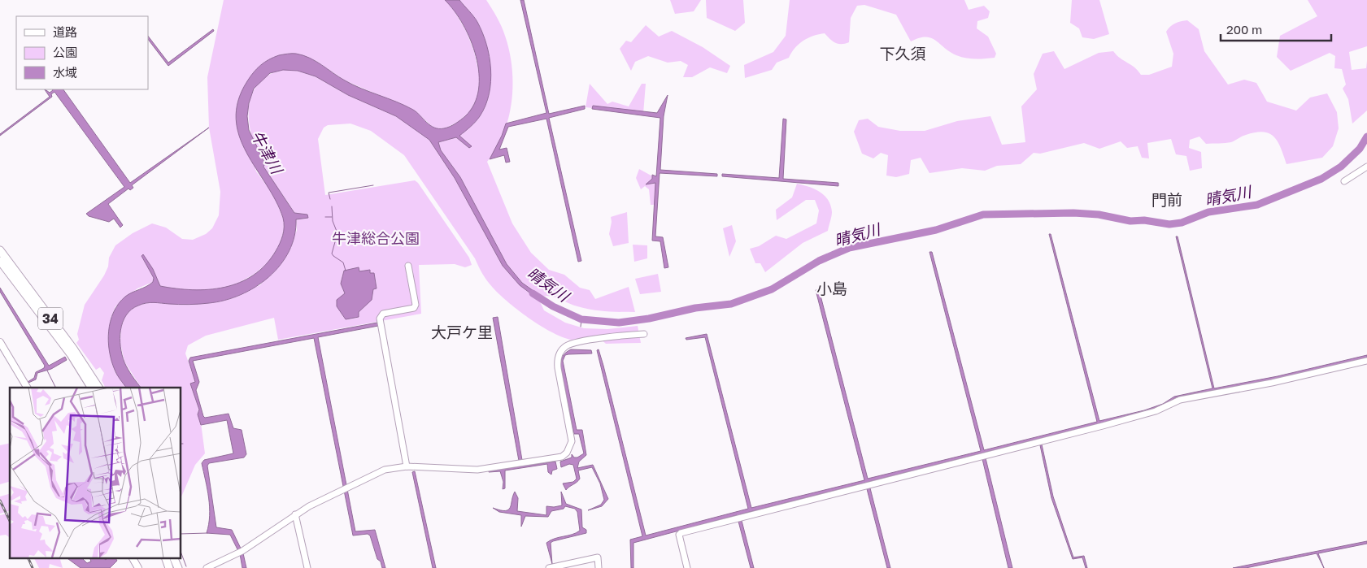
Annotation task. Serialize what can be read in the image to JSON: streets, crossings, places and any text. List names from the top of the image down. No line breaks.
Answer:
{"streets":{"highway":["34"]},"districts":["下久須","門前","小島","大戸ケ里"],"water":["牛津川","晴気川"],"parks":["牛津総合公園"],"legend":["道路","公園","水域"],"scale_bar":"200 m"}
